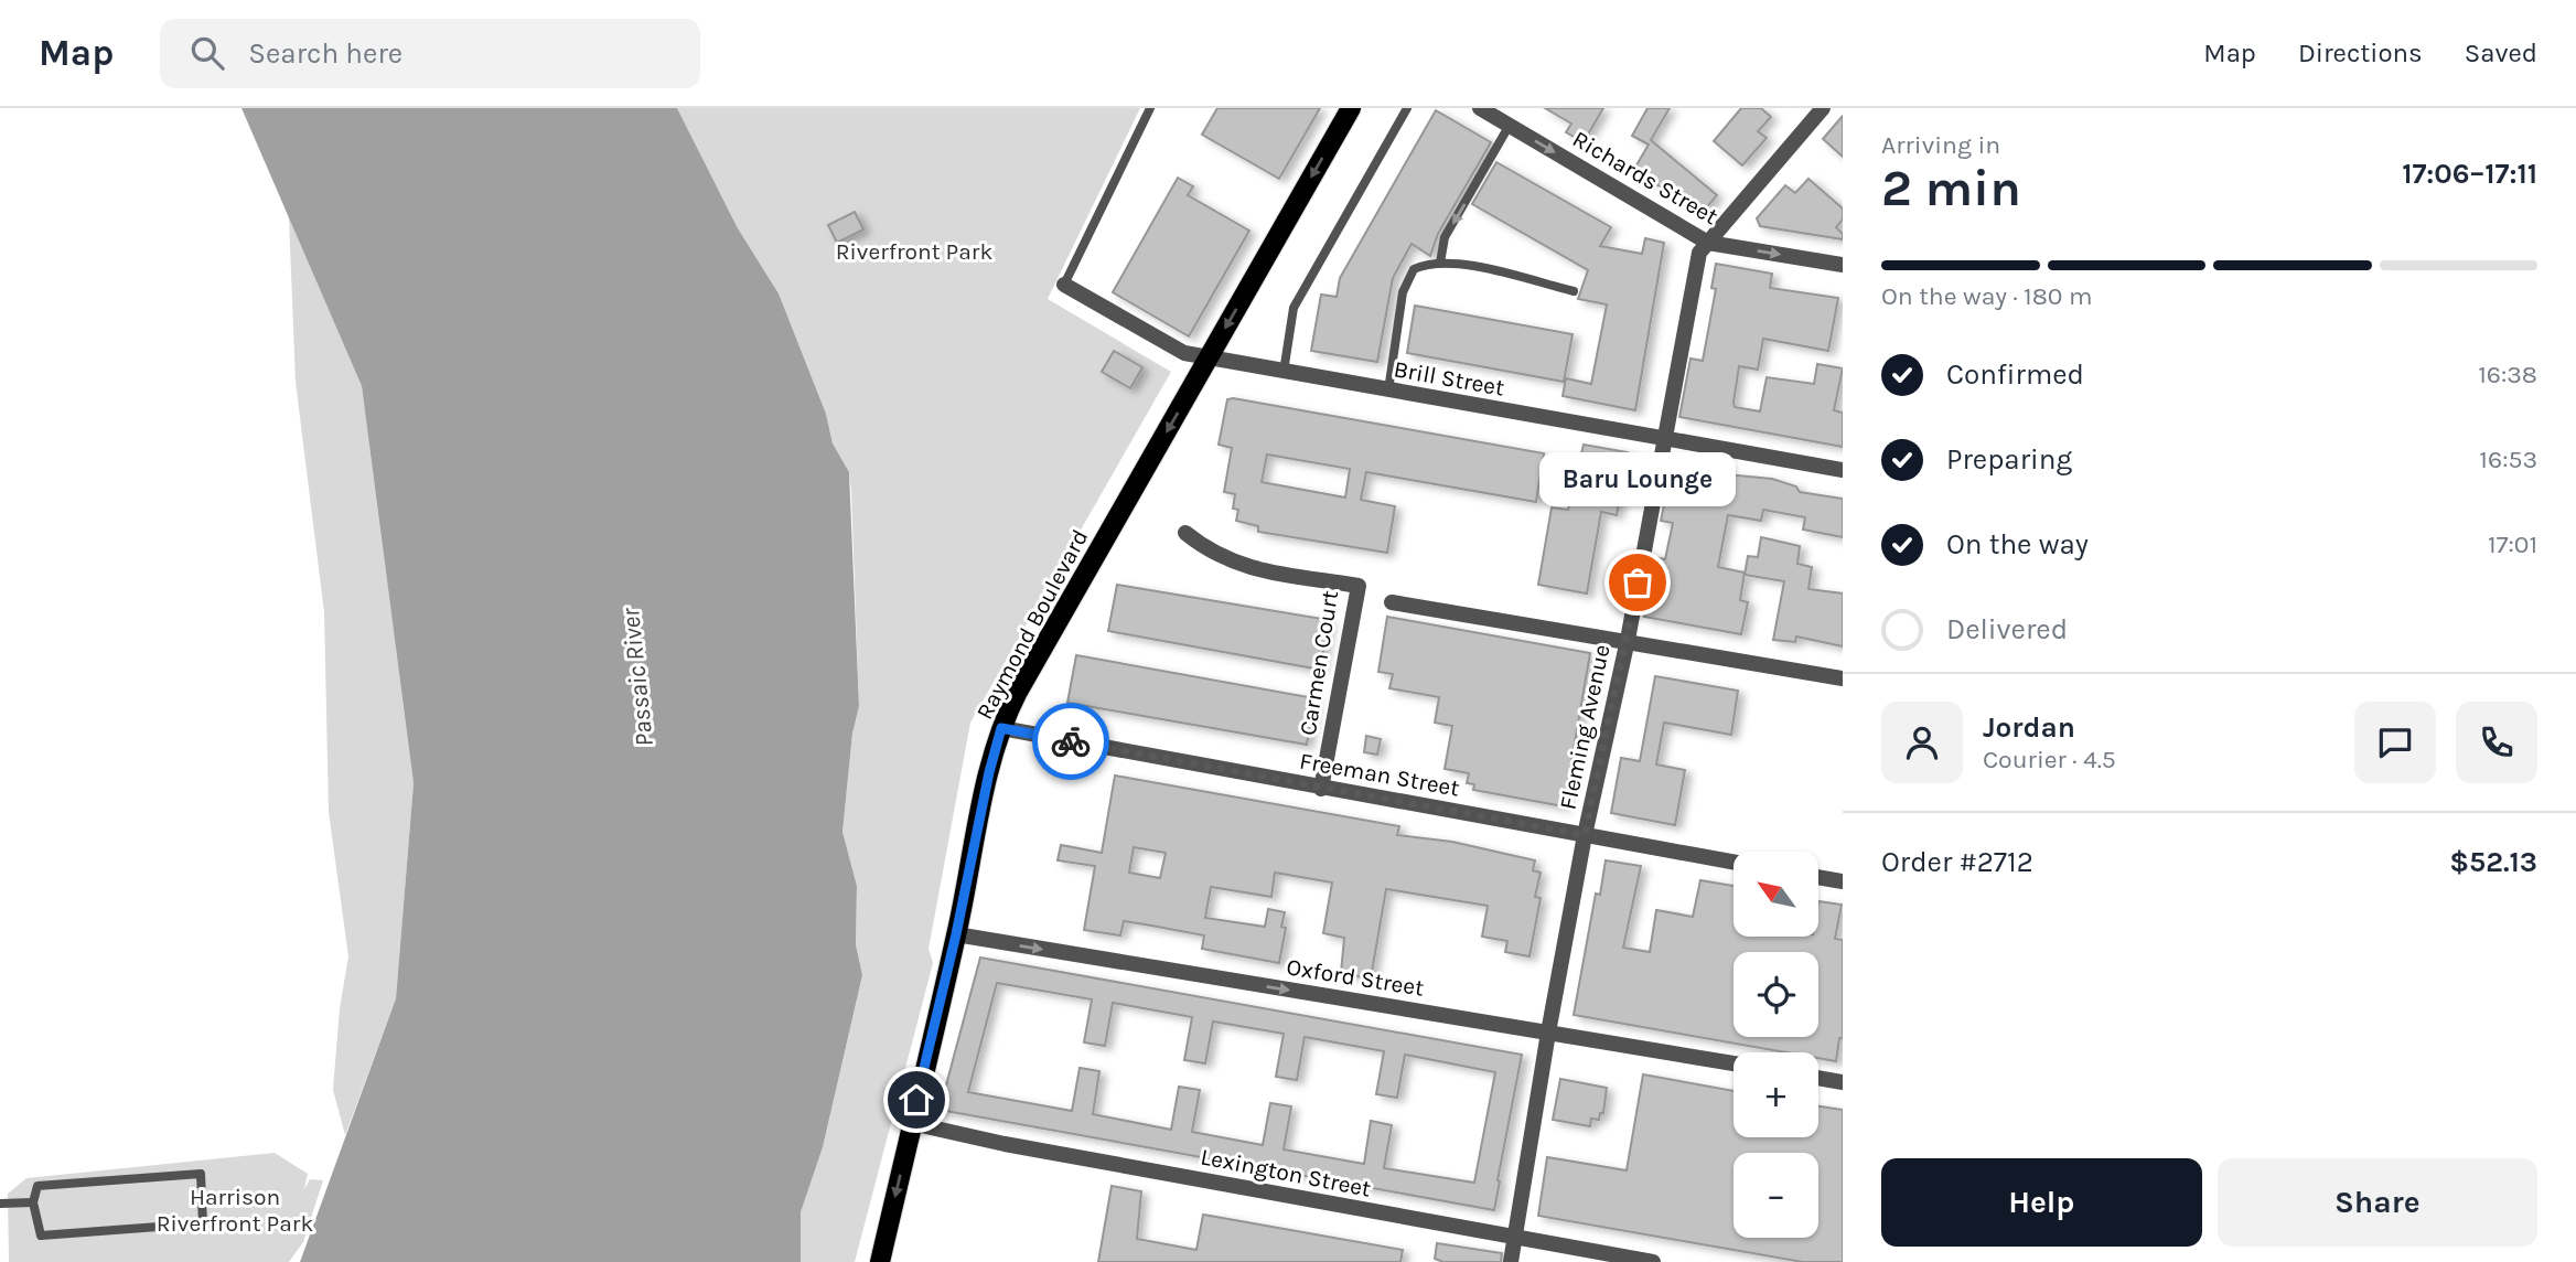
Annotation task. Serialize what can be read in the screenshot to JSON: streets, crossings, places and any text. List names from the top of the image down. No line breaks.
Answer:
{"streets":{"main road":["Raymond Boulevard"],"street":["Richards Street","Brill Street","Carmen Court","Fleming Avenue","Freeman Street","Oxford Street","Lexington Street"]},"crossings":[["Richards Street","Fleming Avenue"],["Brill Street","Raymond Boulevard"],["Brill Street","Fleming Avenue"],["Raymond Boulevard","Freeman Street"],["Raymond Boulevard","Oxford Street"],["Raymond Boulevard","Lexington Street"],["Carmen Court","Freeman Street"],["Fleming Avenue","Freeman Street"],["Fleming Avenue","Oxford Street"],["Fleming Avenue","Lexington Street"]],"one_way":["Richards Street","Raymond Boulevard","Oxford Street"],"water":["Passaic River"],"parks":["Riverfront Park","Harrison Riverfront Park"],"places":["Baru Lounge"],"north":"top left","page":{"header":"Map","search":"Search here","nav":["Map","Directions","Saved"],"heading":["2 min","Arriving in","17:06–17:11"],"panel":["Jordan","Courier · 4.5","Order #2712","$52.13"],"bar":"On the way · 180 m","list":[["Confirmed","16:38"],["Preparing","16:53"],["On the way","17:01"],"Delivered"],"bubble":"Baru Lounge","map_buttons":["+","−"],"buttons":["Help","Share"]}}
